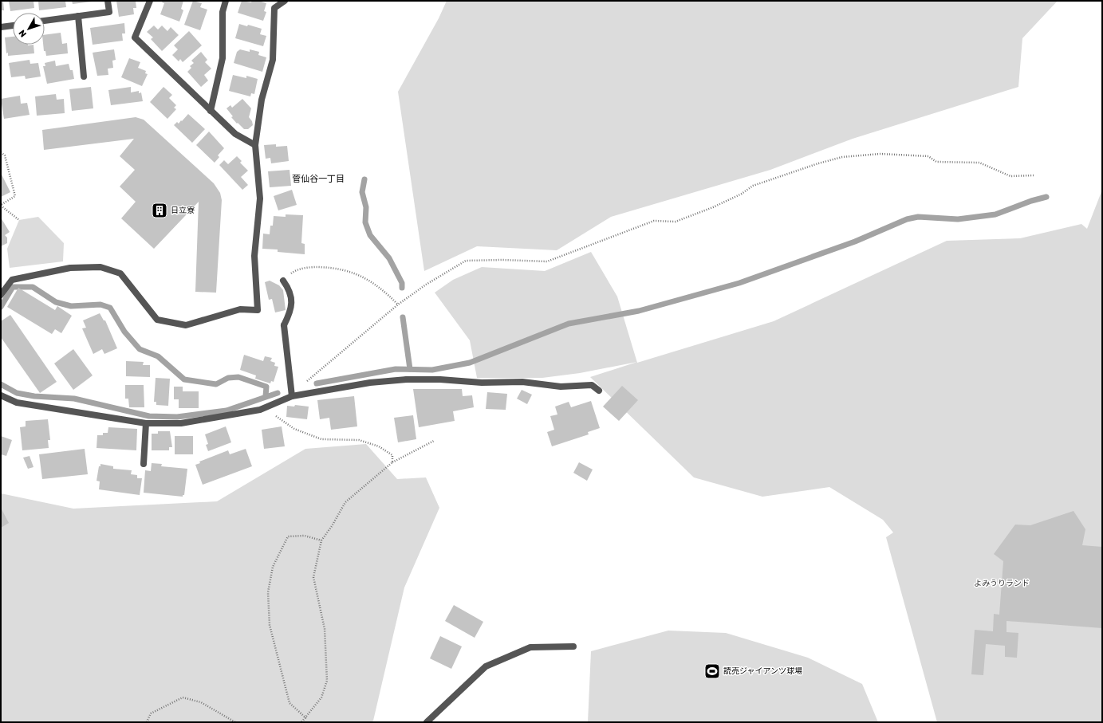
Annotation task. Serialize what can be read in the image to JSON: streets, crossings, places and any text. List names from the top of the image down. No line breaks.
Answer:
{"districts":["菅仙谷一丁目"],"parks":["よみうりランド"],"places":{"building":["日立寮"],"sports":["読売ジャイアンツ球場"]},"north":"bottom left"}
